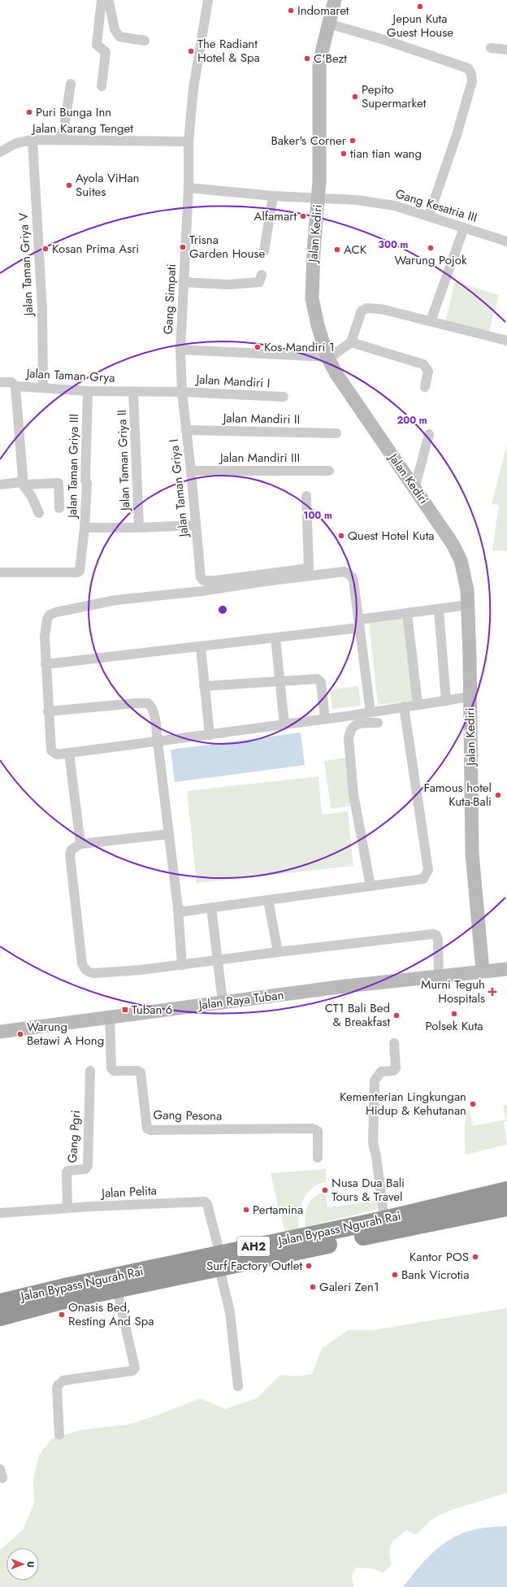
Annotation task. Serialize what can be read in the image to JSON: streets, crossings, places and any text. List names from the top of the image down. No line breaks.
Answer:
{"streets":{"highway":["Jalan Bypass Ngurah Rai","AH2"],"main road":["Jalan Kediri","Jalan Raya Tuban"],"street":["Jalan Karang Tenget","Gang Kesatria III","Jalan Taman Griya V","Gang Simpati","Jalan Taman Grya","Jalan Mandiri I","Jalan Mandiri II","Jalan Mandiri III","Jalan Taman Griya II","Jalan Taman Griya III","Jalan Taman Griya I","Gang Pesona","Gang Pgri","Jalan Pelita"]},"crossings":[["Jalan Karang Tenget","Jalan Taman Griya V"],["Gang Kesatria III","Jalan Kediri"],["Jalan Kediri","Jalan Raya Tuban"],["Jalan Taman Griya V","Jalan Taman Grya"],["Gang Simpati","Jalan Taman Grya"],["Gang Simpati","Jalan Mandiri I"],["Gang Simpati","Jalan Taman Griya I"],["Jalan Taman Grya","Jalan Mandiri I"],["Jalan Taman Grya","Jalan Taman Griya II"],["Jalan Taman Grya","Jalan Taman Griya III"],["Jalan Taman Grya","Jalan Taman Griya I"],["Jalan Mandiri I","Jalan Taman Griya I"],["Jalan Mandiri II","Jalan Taman Griya I"],["Jalan Mandiri III","Jalan Taman Griya I"],["Jalan Taman Griya II","Jalan Taman Griya III"],["Jalan Taman Griya III","Jalan Taman Griya I"],["Jalan Raya Tuban","Gang Pesona"],["Gang Pgri","Jalan Pelita"],["Jalan Pelita","Jalan Bypass Ngurah Rai"]],"places":{"other":["Jepun Kuta Guest House","Indomaret","The Radiant Hotel & Spa","C'Bezt","Pepito Supermarket","Puri Bunga Inn","Baker's Corner","tian tian wang","Ayola ViHan Suites","Alfamart","Trisna Garden House","Warung Pojok","Kosan Prima Asri","ACK","Kos Mandiri 1","Quest Hotel Kuta","Famous hotel Kuta-Bali","Polsek Kuta","CT1 Bali Bed & Breakfast","Warung Betawi A Hong","Kementerian Lingkungan Hidup & Kehutanan","Nusa Dua Bali Tours & Travel","Pertamina","Kantor POS","Surf Factory Outlet","Bank Vicrotia","Galeri Zen1","Onasis Bed, Resting And Spa"],"health":["Murni Teguh Hospitals"],"transit":["Tuban 6"]},"north":"right","rings":["300 m","200 m","100 m"]}
